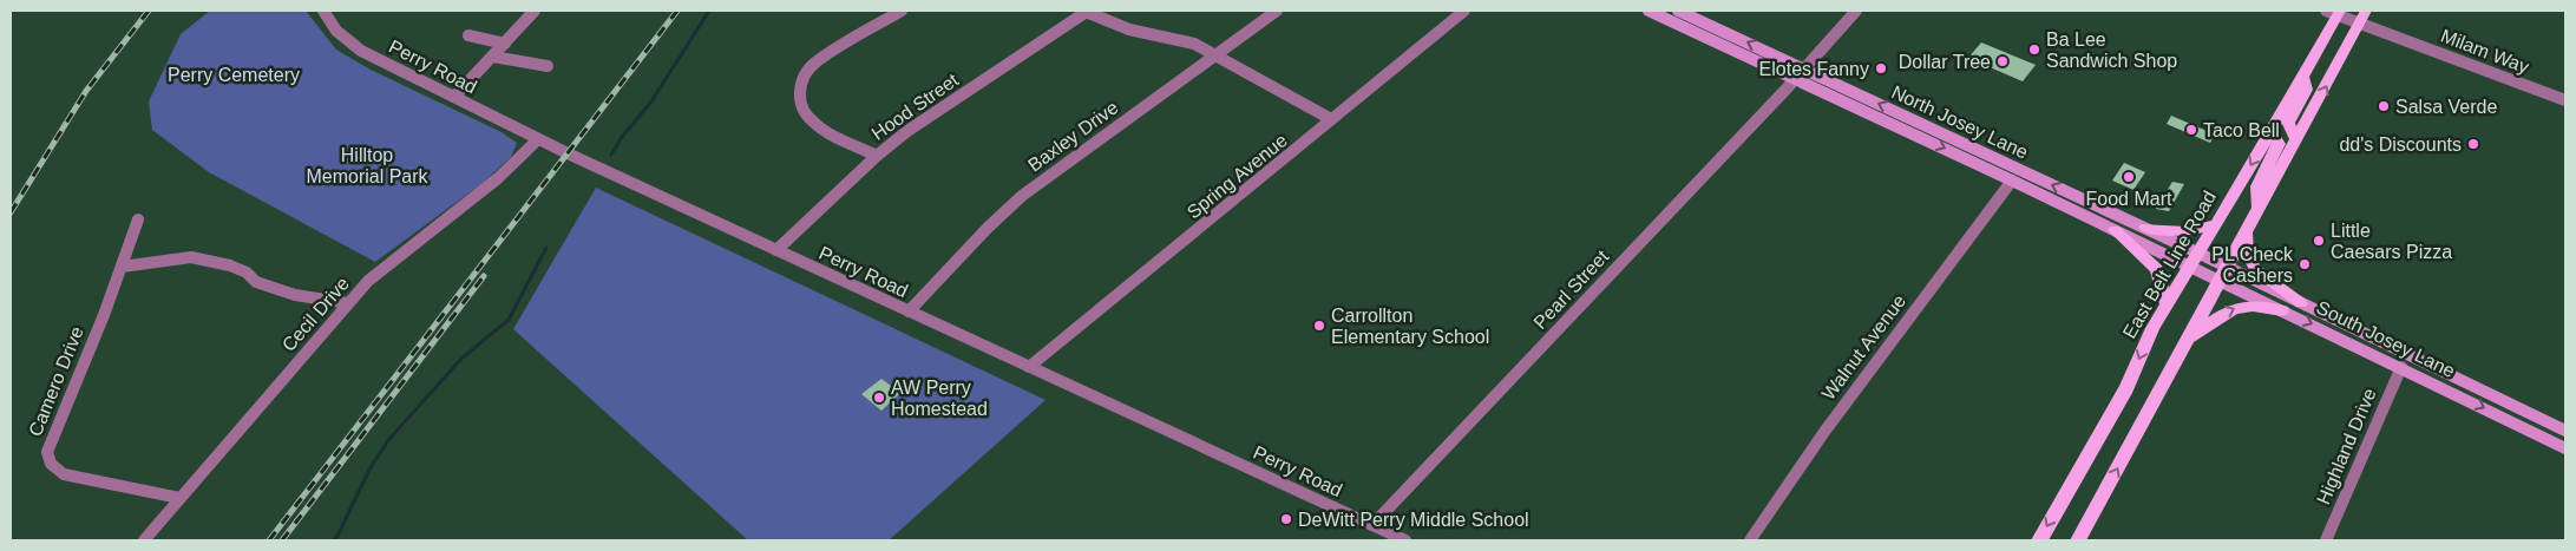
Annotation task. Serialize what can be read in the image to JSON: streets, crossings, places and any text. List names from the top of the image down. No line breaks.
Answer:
{"streets":{"main road":["North Josey Lane","East Belt Line Road","South Josey Lane"],"street":["Milam Way","Perry Road","Hood Street","Baxley Drive","Spring Avenue","Pearl Street","Cecil Drive","Walnut Avenue","Camero Drive","Highland Drive"]},"crossings":[["Milam Way","East Belt Line Road"],["Perry Road","Hood Street"],["Perry Road","Baxley Drive"],["Perry Road","Spring Avenue"],["Perry Road","Pearl Street"],["Perry Road","Cecil Drive"],["North Josey Lane","East Belt Line Road"],["North Josey Lane","Pearl Street"],["North Josey Lane","South Josey Lane"],["North Josey Lane","Walnut Avenue"],["East Belt Line Road","South Josey Lane"],["Cecil Drive","Camero Drive"],["South Josey Lane","Highland Drive"]],"parks":["Perry Cemetery","Hilltop Memorial Park"],"places":["Ba Lee Sandwich Shop","Dollar Tree","Elotes Fanny","Salsa Verde","Taco Bell","dd's Discounts","Food Mart","Little Caesars Pizza","PL Check Cashers","Carrollton Elementary School","AW Perry Homestead","DeWitt Perry Middle School"]}
